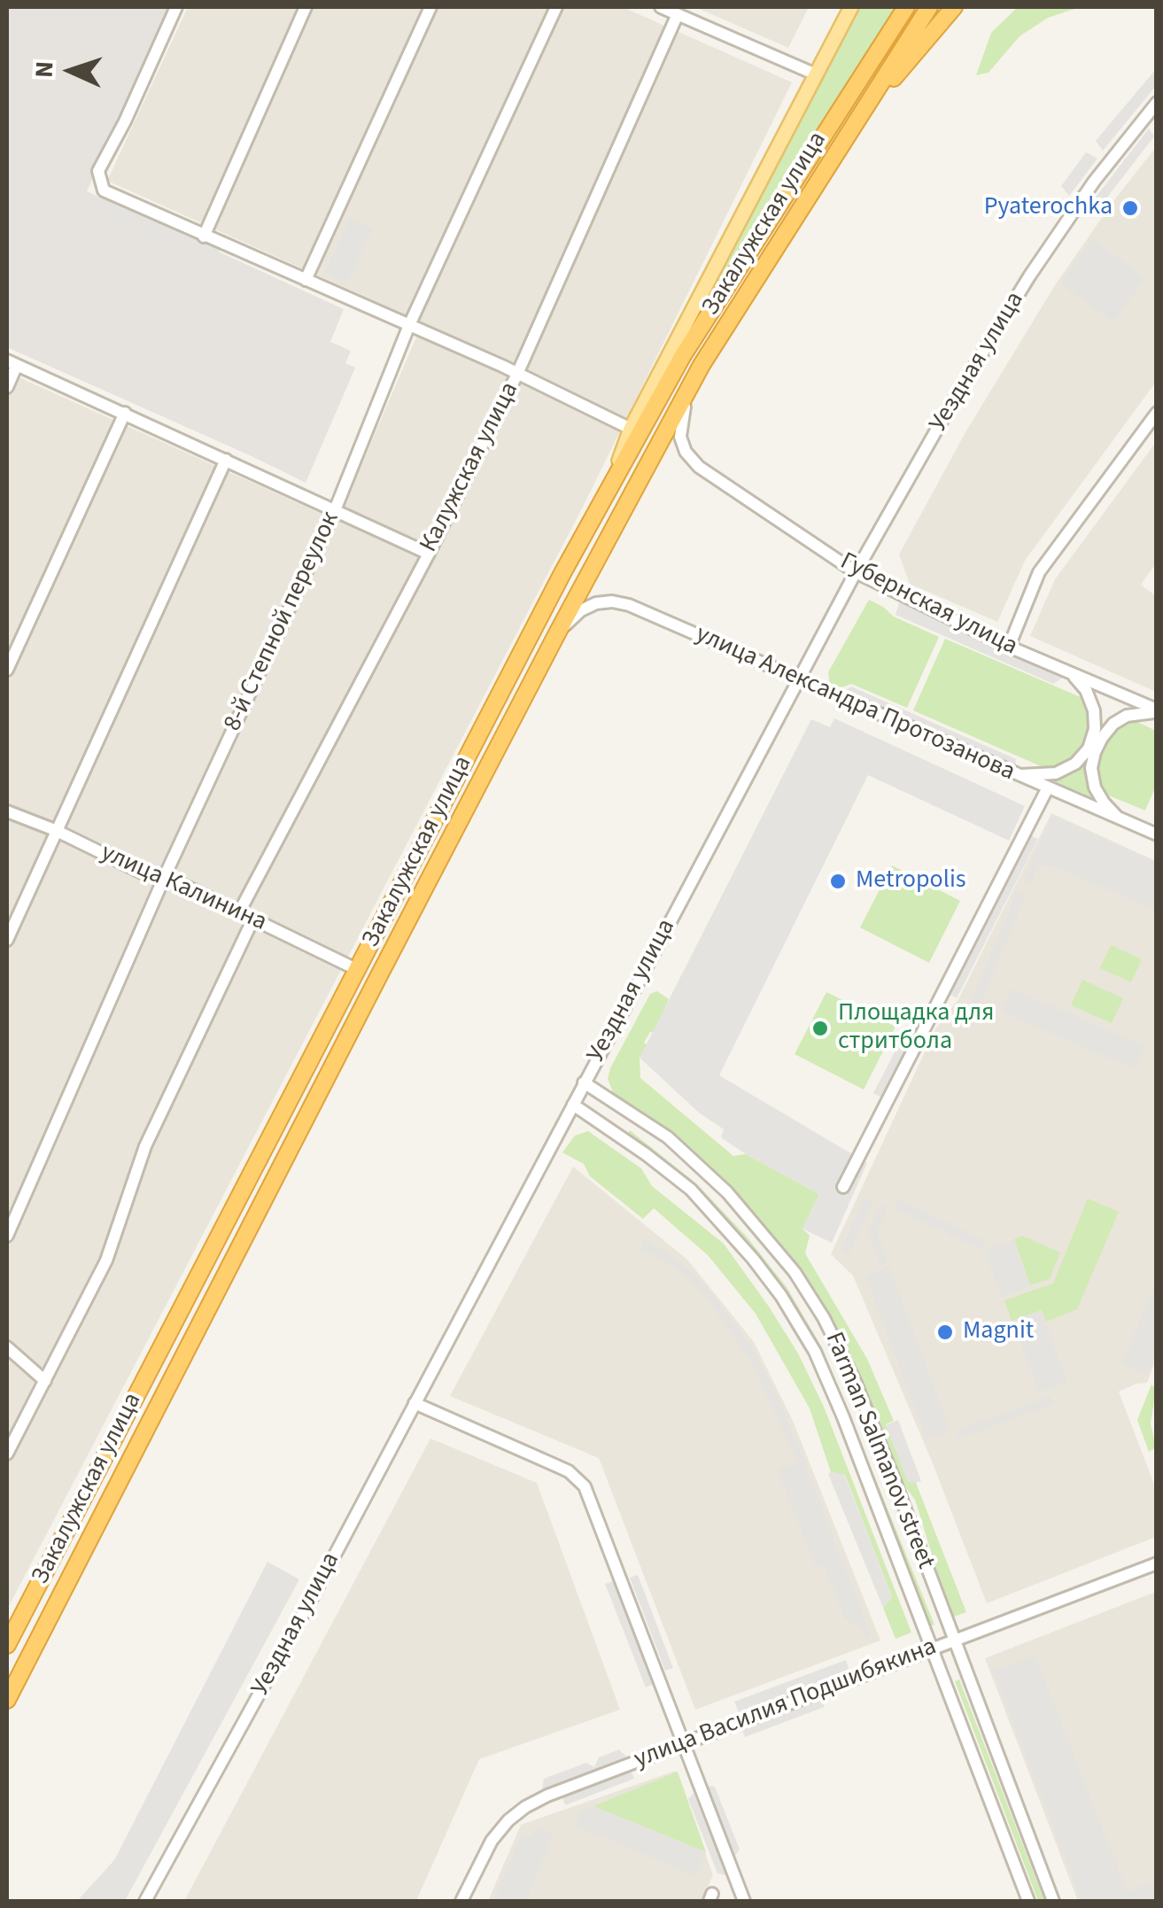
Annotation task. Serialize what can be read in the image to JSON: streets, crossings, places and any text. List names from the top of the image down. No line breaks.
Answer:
{"streets":{"highway":["Закалужская улица"],"street":["Уездная улица","Калужская улица","Губернская улица","8-й Степной переулок","улица Александра Протозанова","улица Калинина","Farman Salmanov street","улица Василия Подшибякина"]},"crossings":[["Закалужская улица","улица Калинина"],["Уездная улица","Губернская улица"],["Уездная улица","улица Александра Протозанова"],["Уездная улица","Farman Salmanov street"],["Калужская улица","улица Калинина"],["8-й Степной переулок","улица Калинина"],["Farman Salmanov street","улица Василия Подшибякина"]],"places":["Pyaterochka","Metropolis","Площадка для стритбола","Magnit"],"north":"left"}
